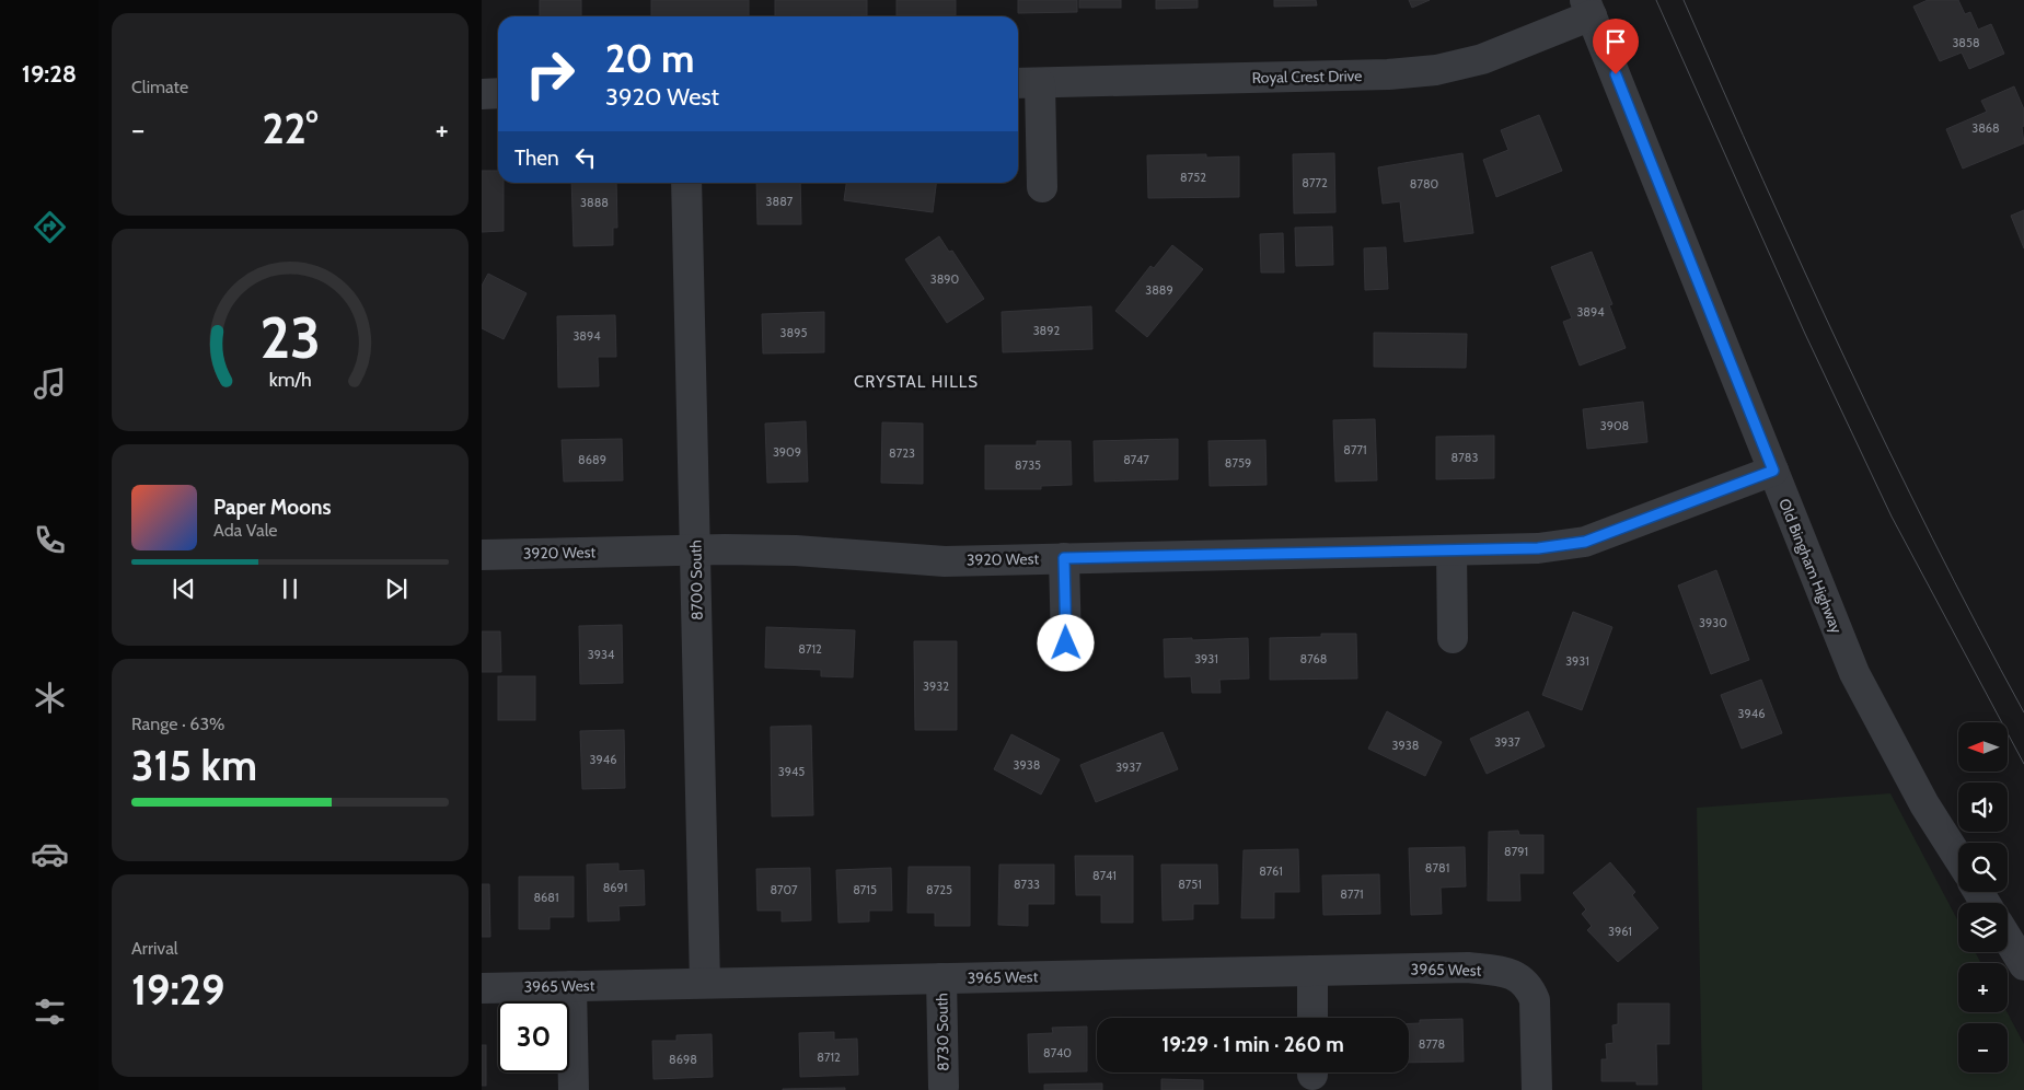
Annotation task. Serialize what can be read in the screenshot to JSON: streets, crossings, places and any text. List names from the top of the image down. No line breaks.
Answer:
{"streets":{"street":["Royal Crest Drive","3920 West","Old Bingham Highway","8700 South","3965 West","8730 South"]},"crossings":[["Royal Crest Drive","Old Bingham Highway"],["3920 West","Old Bingham Highway"],["3920 West","8700 South"],["8700 South","3965 West"],["3965 West","8730 South"]],"districts":["CRYSTAL HILLS"],"house_numbers":["3858","3868","8752","8772","8780","3887","3888","3890","3889","3894","3892","3895","3894","3908","8771","3909","8723","8783","8689","8747","8759","8735","3930","8712","3934","3931","8768","3931","3932","3946","3937","3938","3946","3938","3937","3945","8791","8781","8761","8741","8733","8751","8691","8707","8715","8725","8771","8681","3961","8778","8740","8712","8698"],"north":"left","page":{"tabs":"19:28","tile":["Climate",["Range · 63%","315 km"],["Arrival","19:29"]],"turn":["20 m","3920 West"],"heat":["−","22°","+"],"then":"Then","song":["Paper Moons","Ada Vale"],"map_buttons":["+","−"],"limit":"30","trip":"19:29 · 1 min · 260 m","gauge":["23","km/h"]}}
